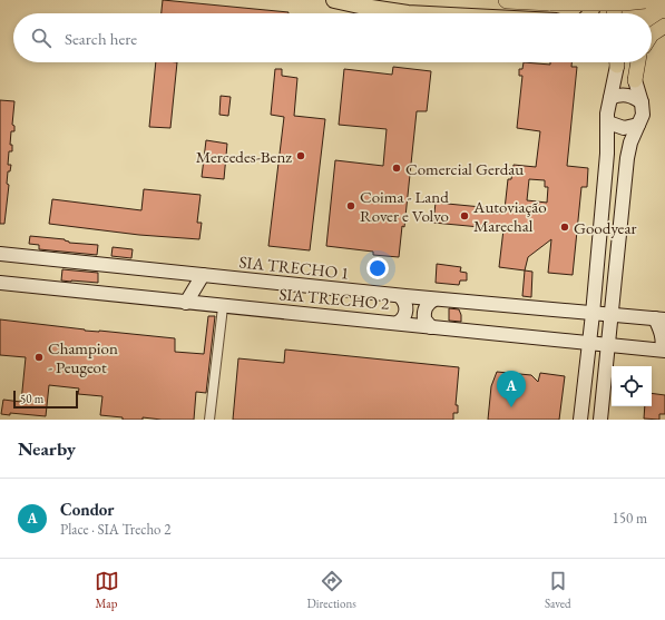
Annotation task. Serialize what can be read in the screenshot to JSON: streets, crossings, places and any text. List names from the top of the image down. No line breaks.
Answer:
{"streets":{"main road":["SIA TRECHO 1","SIA TRECHO 2"]},"places":["Mercedes-Benz","Comercial Gerdau","Coima - Land Rover e Volvo","Autoviação Marechal","Goodyear","Champion - Peugeot"],"scale_bar":"50 m","page":{"search":"Search here","pins":"A","scale":"50 m","heading":"Nearby","list":[{"mark":"A","name":"Condor","note":"Place · SIA Trecho 2","value":"150 m"}],"nav":["Map","Directions","Saved"]}}
